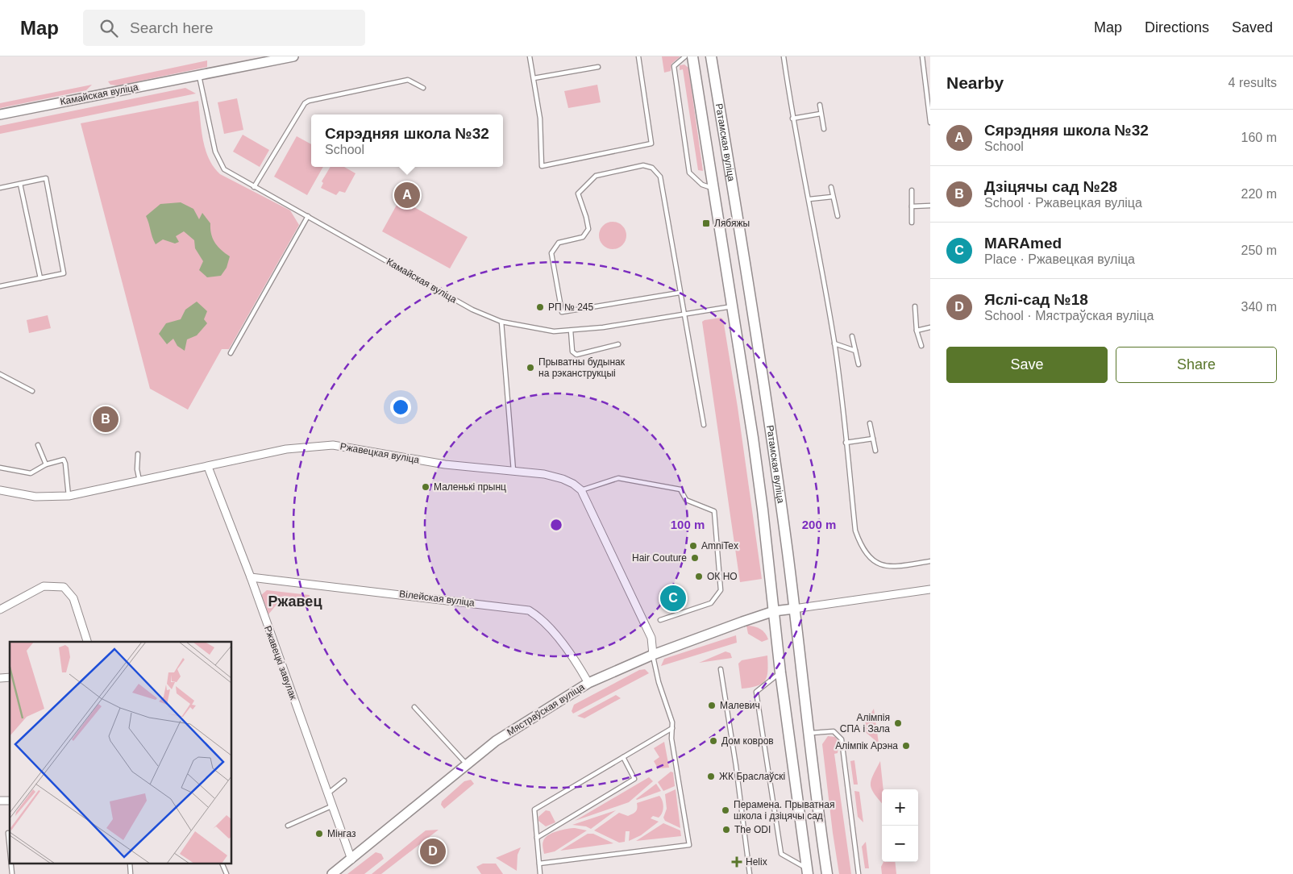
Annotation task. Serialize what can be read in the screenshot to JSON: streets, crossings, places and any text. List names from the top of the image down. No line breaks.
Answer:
{"streets":{"main road":["Ратамская вуліца"],"street":["Камайская вуліца","Ржавецкая вуліца","Вілейская вуліца","Ржавецкі завулак","Мястраўская вуліца"]},"crossings":[["Камайская вуліца","Ратамская вуліца"],["Ратамская вуліца","Мястраўская вуліца"],["Ржавецкая вуліца","Ржавецкі завулак"],["Вілейская вуліца","Ржавецкі завулак"],["Вілейская вуліца","Мястраўская вуліца"],["Ржавецкі завулак","Мястраўская вуліца"]],"districts":["Ржавец"],"places":{"transit":["Лябяжы"],"other":["РП № 245","Прыватны будынак на рэканструкцыі","Маленькі прынц","AmniTex","Hair Couture","ОК НО","Малевич","Алімпія СПА і Зала","Дом ковров","Алімпік Арэна","ЖК Браслаўскі","Перамена. Прыватная школа і дзіцячы сад","The ODI","Мінгаз"],"health":["Helix"]},"page":{"header":"Map","search":"Search here","nav":["Map","Directions","Saved"],"heading":["Nearby","4 results"],"list":[{"mark":"A","name":"Сярэдняя школа №32","note":"School","value":"160 m"},{"mark":"B","name":"Дзіцячы сад №28","note":"School · Ржавецкая вуліца","value":"220 m"},{"mark":"C","name":"MARAmed","note":"Place · Ржавецкая вуліца","value":"250 m"},{"mark":"D","name":"Яслі-сад №18","note":"School · Мястраўская вуліца","value":"340 m"}],"popup":["Сярэдняя школа №32","School"],"pins":["A","B","C","D"],"buttons":["Save","Share"],"map_buttons":["+","−"]},"rings":["100 m","200 m"]}
